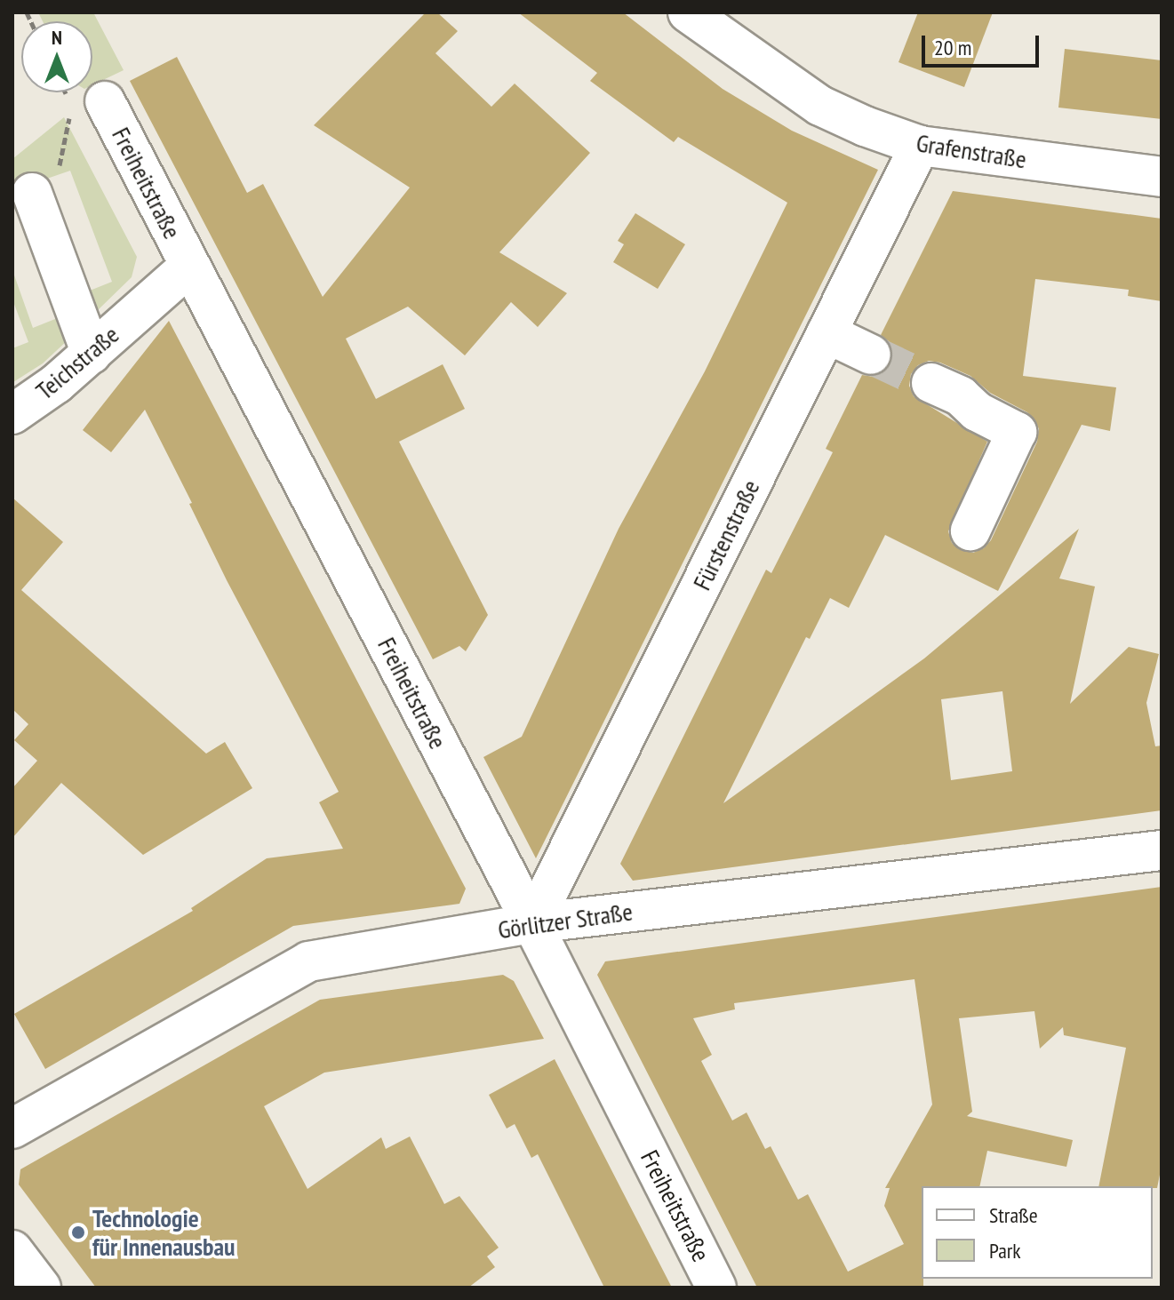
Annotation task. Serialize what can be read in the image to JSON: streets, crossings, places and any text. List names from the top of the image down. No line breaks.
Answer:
{"streets":{"street":["Grafenstraße","Freiheitstraße","Teichstraße","Fürstenstraße","Görlitzer Straße"]},"crossings":[["Grafenstraße","Fürstenstraße"],["Freiheitstraße","Teichstraße"],["Freiheitstraße","Fürstenstraße"],["Freiheitstraße","Görlitzer Straße"],["Fürstenstraße","Görlitzer Straße"]],"places":["Technologie für Innenausbau"],"legend":["Straße","Park"],"scale_bar":"20 m","north":"top"}
